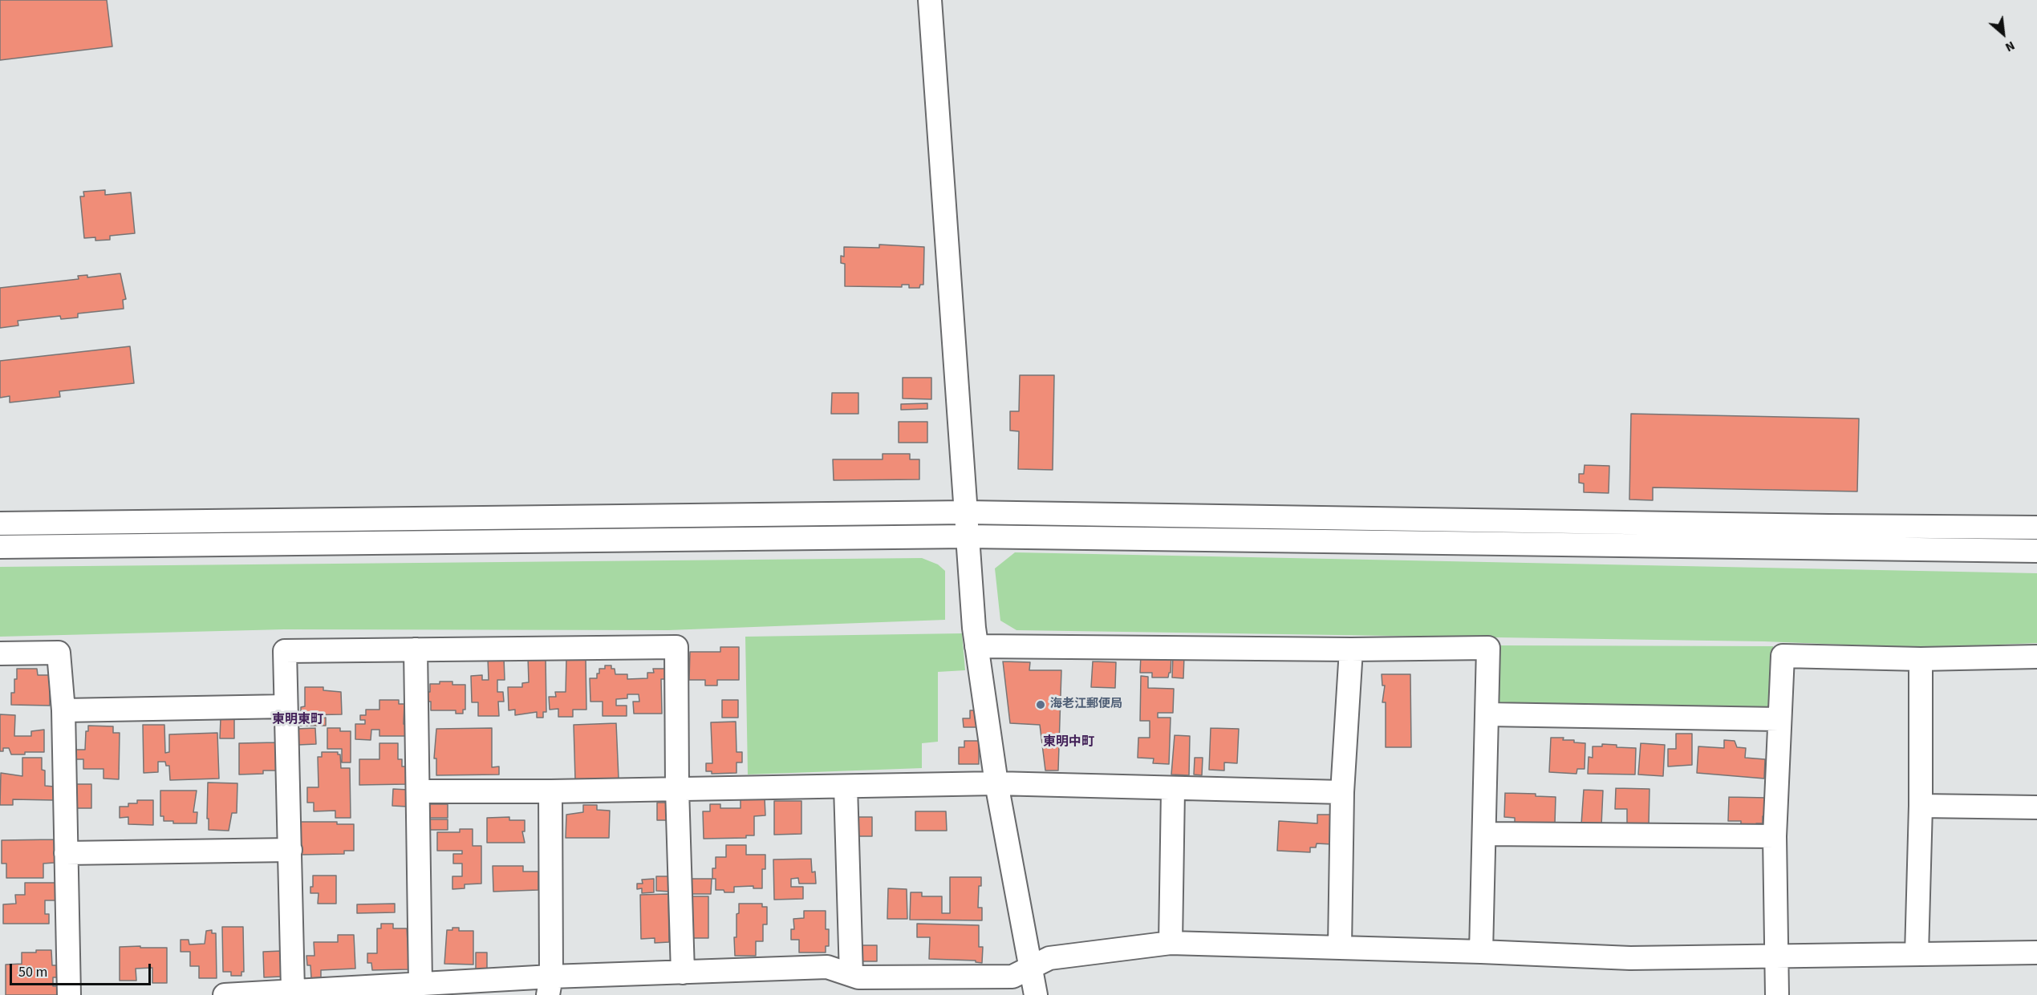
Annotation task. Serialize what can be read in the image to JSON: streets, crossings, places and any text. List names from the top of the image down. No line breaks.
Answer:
{"districts":["東明東町","東明中町"],"places":["海老江郵便局"],"scale_bar":"50 m","north":"bottom right"}
